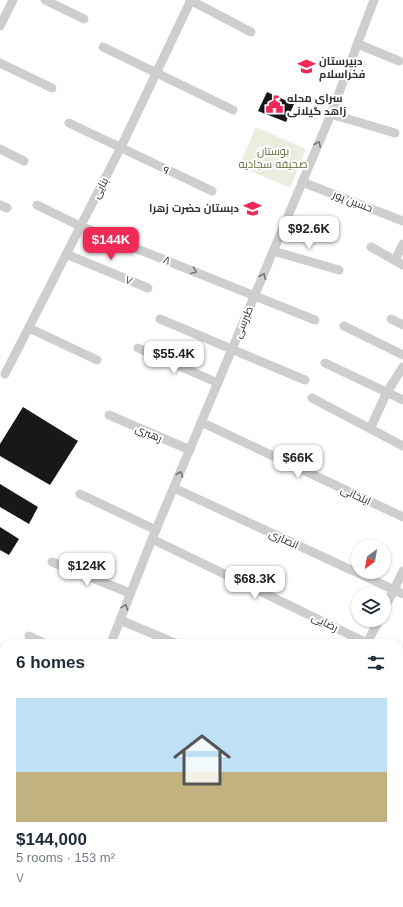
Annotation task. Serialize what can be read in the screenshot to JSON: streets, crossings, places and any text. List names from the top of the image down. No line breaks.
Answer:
{"streets":{"street":["۹","بنایی","حسین پور","۸","۷","طبرسی","رهبری","ایلخانی","انصاری","رضایی"]},"crossings":[["۹","بنایی"],["بنایی","۸"],["بنایی","۷"],["حسین پور","طبرسی"],["۸","طبرسی"],["طبرسی","رهبری"],["طبرسی","ایلخانی"],["طبرسی","انصاری"],["طبرسی","رضایی"]],"parks":["بوستان صحیفه سجادیه"],"places":{"school or university":["دبیرستان فخراسلام","دبستان حضرت زهرا"],"public building":["سرای محله زاهد گیلانی"]},"north":"bottom left","page":{"price":["$92.6K","$144K","$55.4K","$66K","$124K","$68.3K"],"heading":"6 homes","list":[{"name":"$144,000","note":"5 rooms · 153 m² · ۷"}]}}
